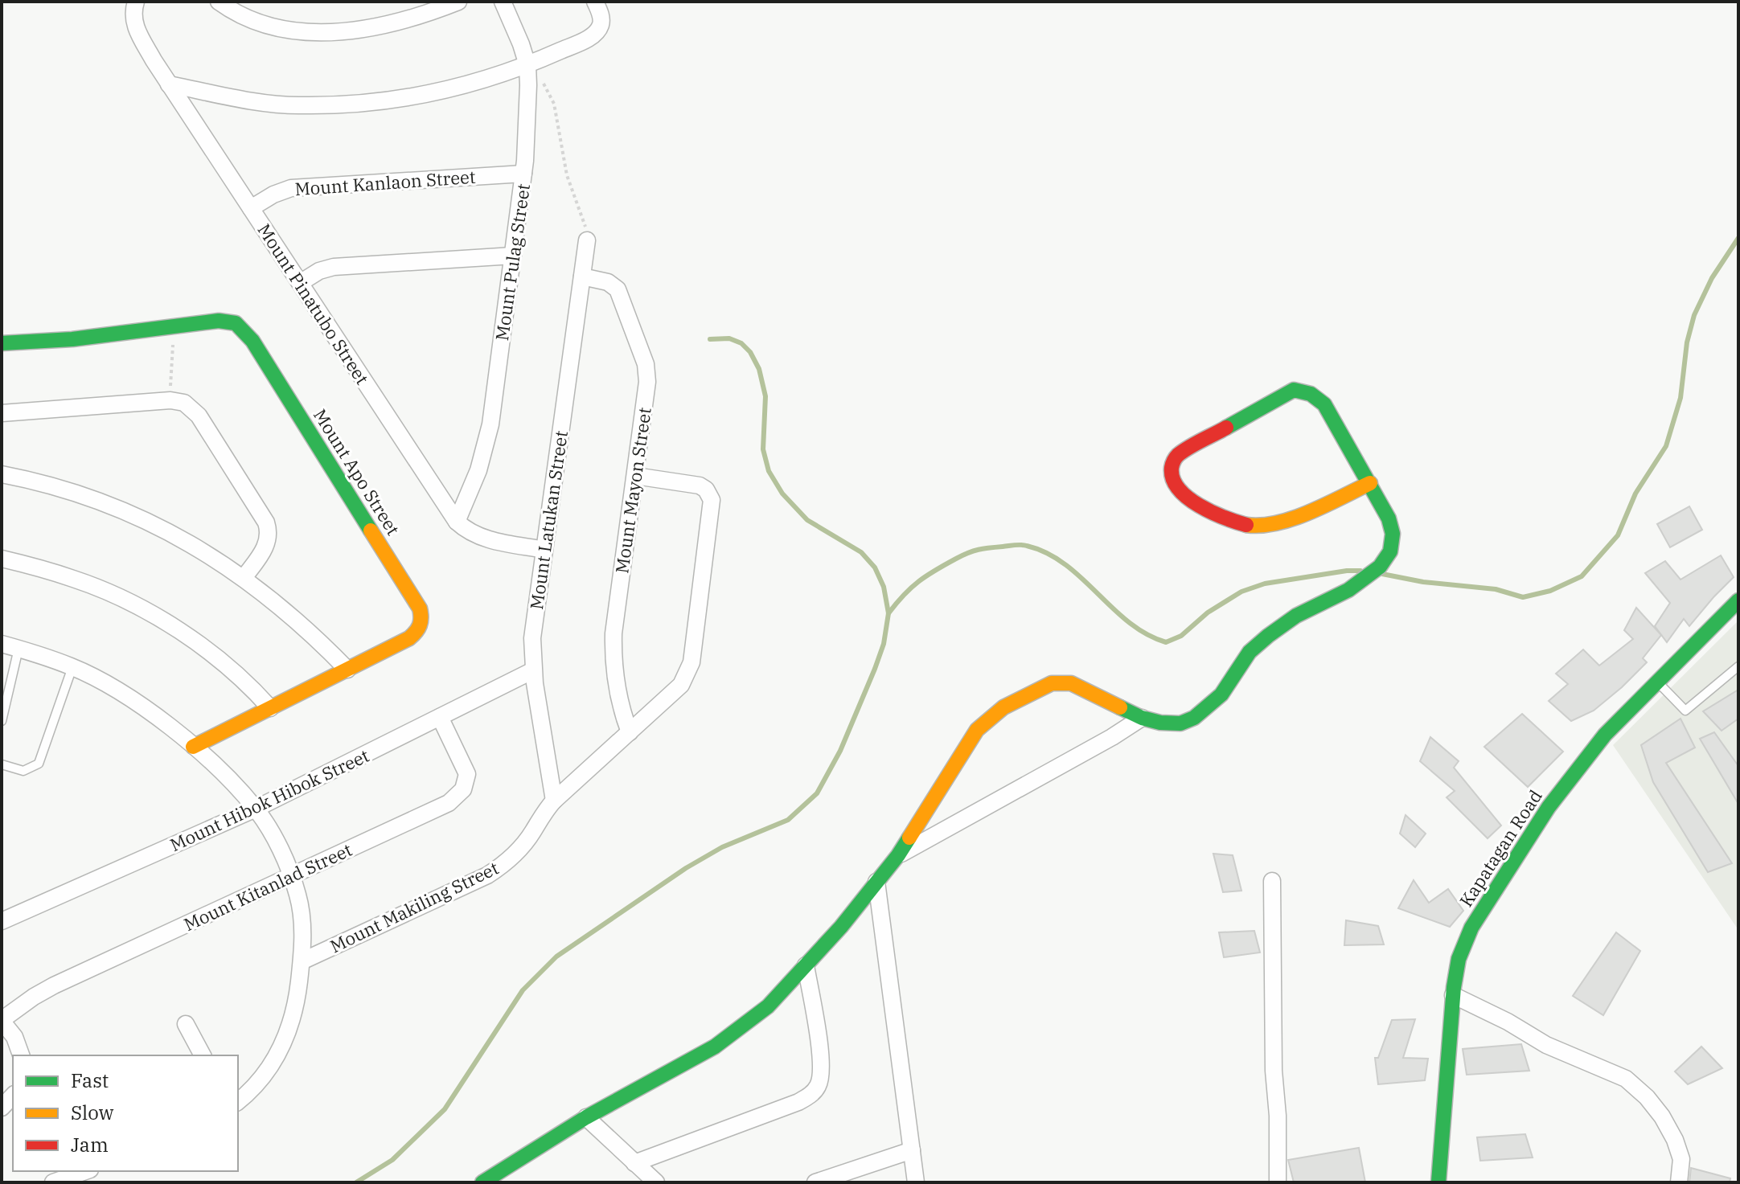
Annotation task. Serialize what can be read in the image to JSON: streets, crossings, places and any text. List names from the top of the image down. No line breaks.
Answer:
{"streets":{"street":["Mount Kanlaon Street","Mount Pulag Street","Mount Pinatubo Street","Mount Apo Street","Mount Mayon Street","Mount Latukan Street","Mount Hibok Hibok Street","Kapatagan Road","Mount Kitanlad Street","Mount Makiling Street"]},"crossings":[["Mount Kanlaon Street","Mount Pulag Street"],["Mount Kanlaon Street","Mount Pinatubo Street"],["Mount Pulag Street","Mount Pinatubo Street"],["Mount Pinatubo Street","Mount Latukan Street"],["Mount Mayon Street","Mount Latukan Street"],["Mount Mayon Street","Mount Makiling Street"],["Mount Latukan Street","Mount Hibok Hibok Street"],["Mount Latukan Street","Mount Makiling Street"],["Mount Hibok Hibok Street","Mount Kitanlad Street"]],"legend":["Fast","Slow","Jam"]}
